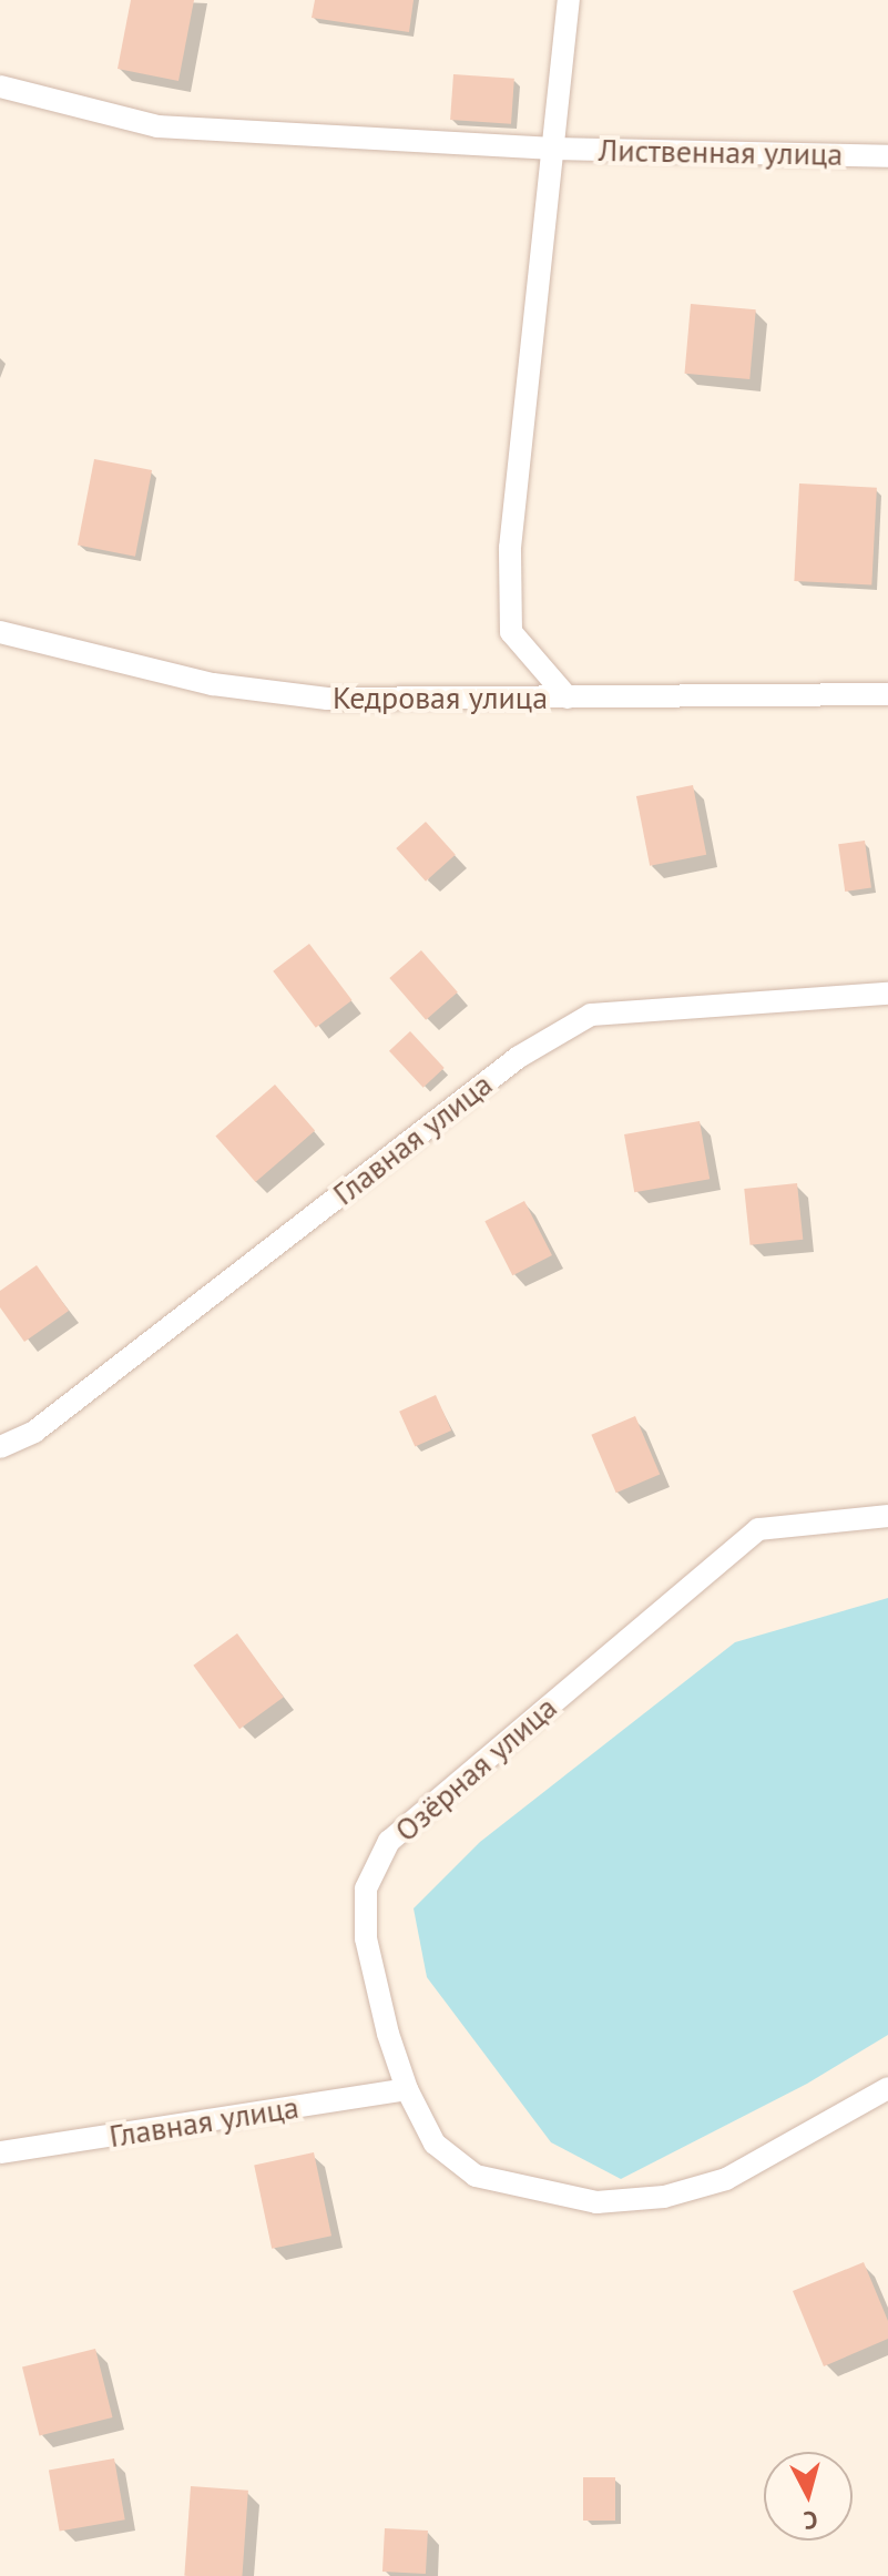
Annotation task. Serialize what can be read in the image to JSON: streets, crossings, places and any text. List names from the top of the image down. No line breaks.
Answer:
{"streets":{"lane":["Лиственная улица","Кедровая улица","Главная улица","Озёрная улица"]},"crossings":[["Главная улица","Озёрная улица"]],"north":"bottom"}
